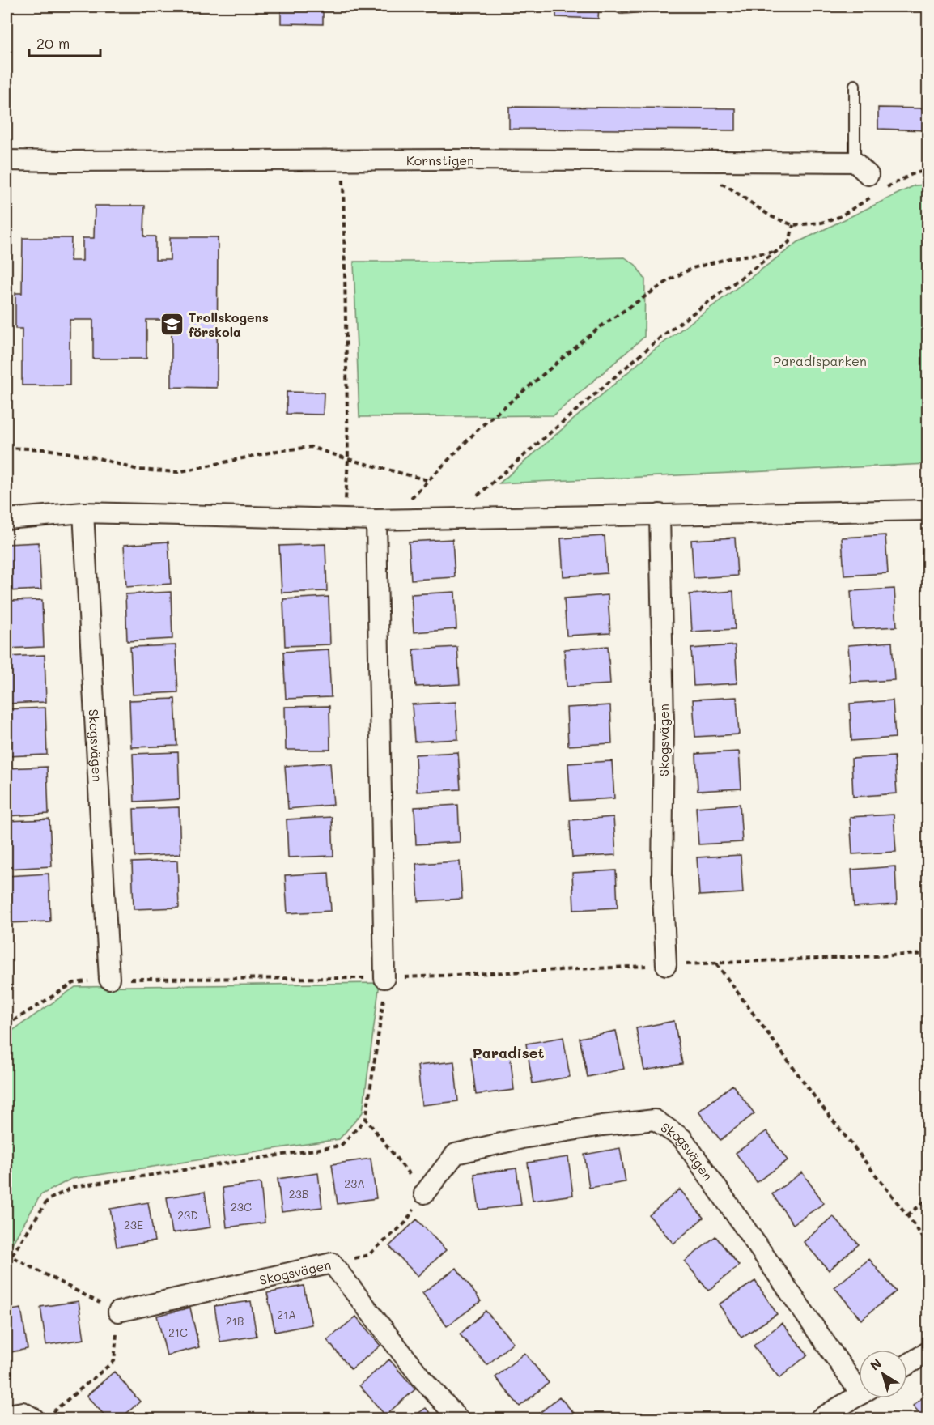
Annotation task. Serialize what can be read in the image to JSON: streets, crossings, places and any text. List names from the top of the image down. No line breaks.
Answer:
{"streets":{"street":["Kornstigen","Skogsvägen"]},"districts":["Paradiset"],"parks":["Paradisparken"],"places":{"school or university":["Trollskogens förskola"]},"house_numbers":["23A","23B","23C","23D","23E","21A","21B","21C"],"scale_bar":"20 m","north":"top left"}
